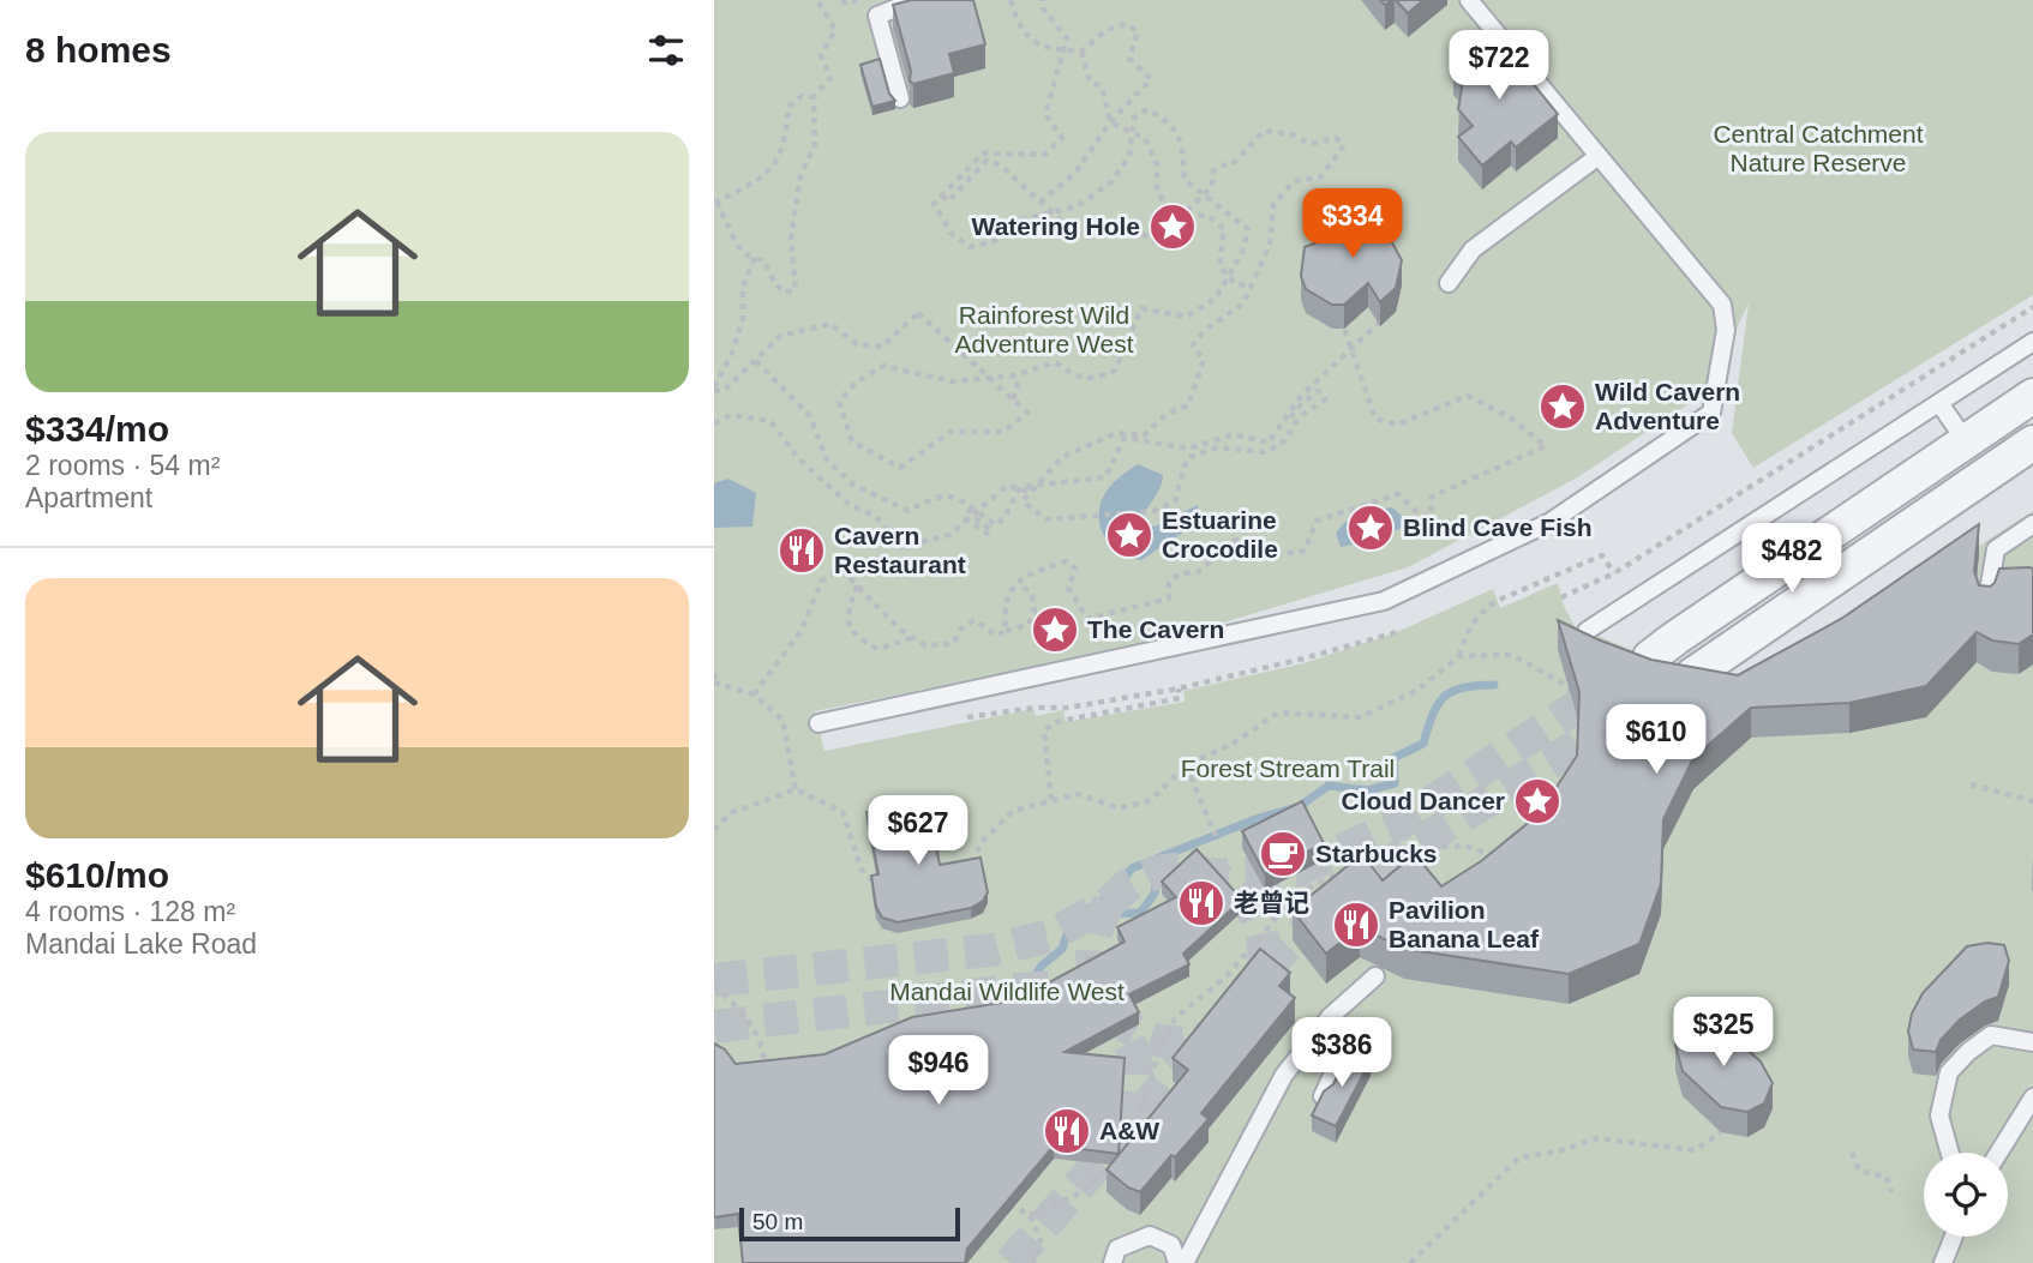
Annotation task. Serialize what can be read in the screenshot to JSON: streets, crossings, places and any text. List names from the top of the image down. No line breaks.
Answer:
{"parks":["Central Catchment Nature Reserve","Rainforest Wild Adventure West","Forest Stream Trail","Mandai Wildlife West"],"places":{"place":["Watering Hole","Wild Cavern Adventure","Blind Cave Fish","Estuarine Crocodile","The Cavern","Cloud Dancer"],"restaurant":["Cavern Restaurant","老曾记","Pavilion Banana Leaf","A&W"],"cafe":["Starbucks"]},"scale_bar":"50 m","page":{"heading":"8 homes","price":["$722","$334","$482","$610","$627","$325","$386","$946"],"list":[{"name":"$334/mo","note":"2 rooms · 54 m² · Apartment"},{"name":"$610/mo","note":"4 rooms · 128 m² · Mandai Lake Road"}],"scale":"50 m"}}
